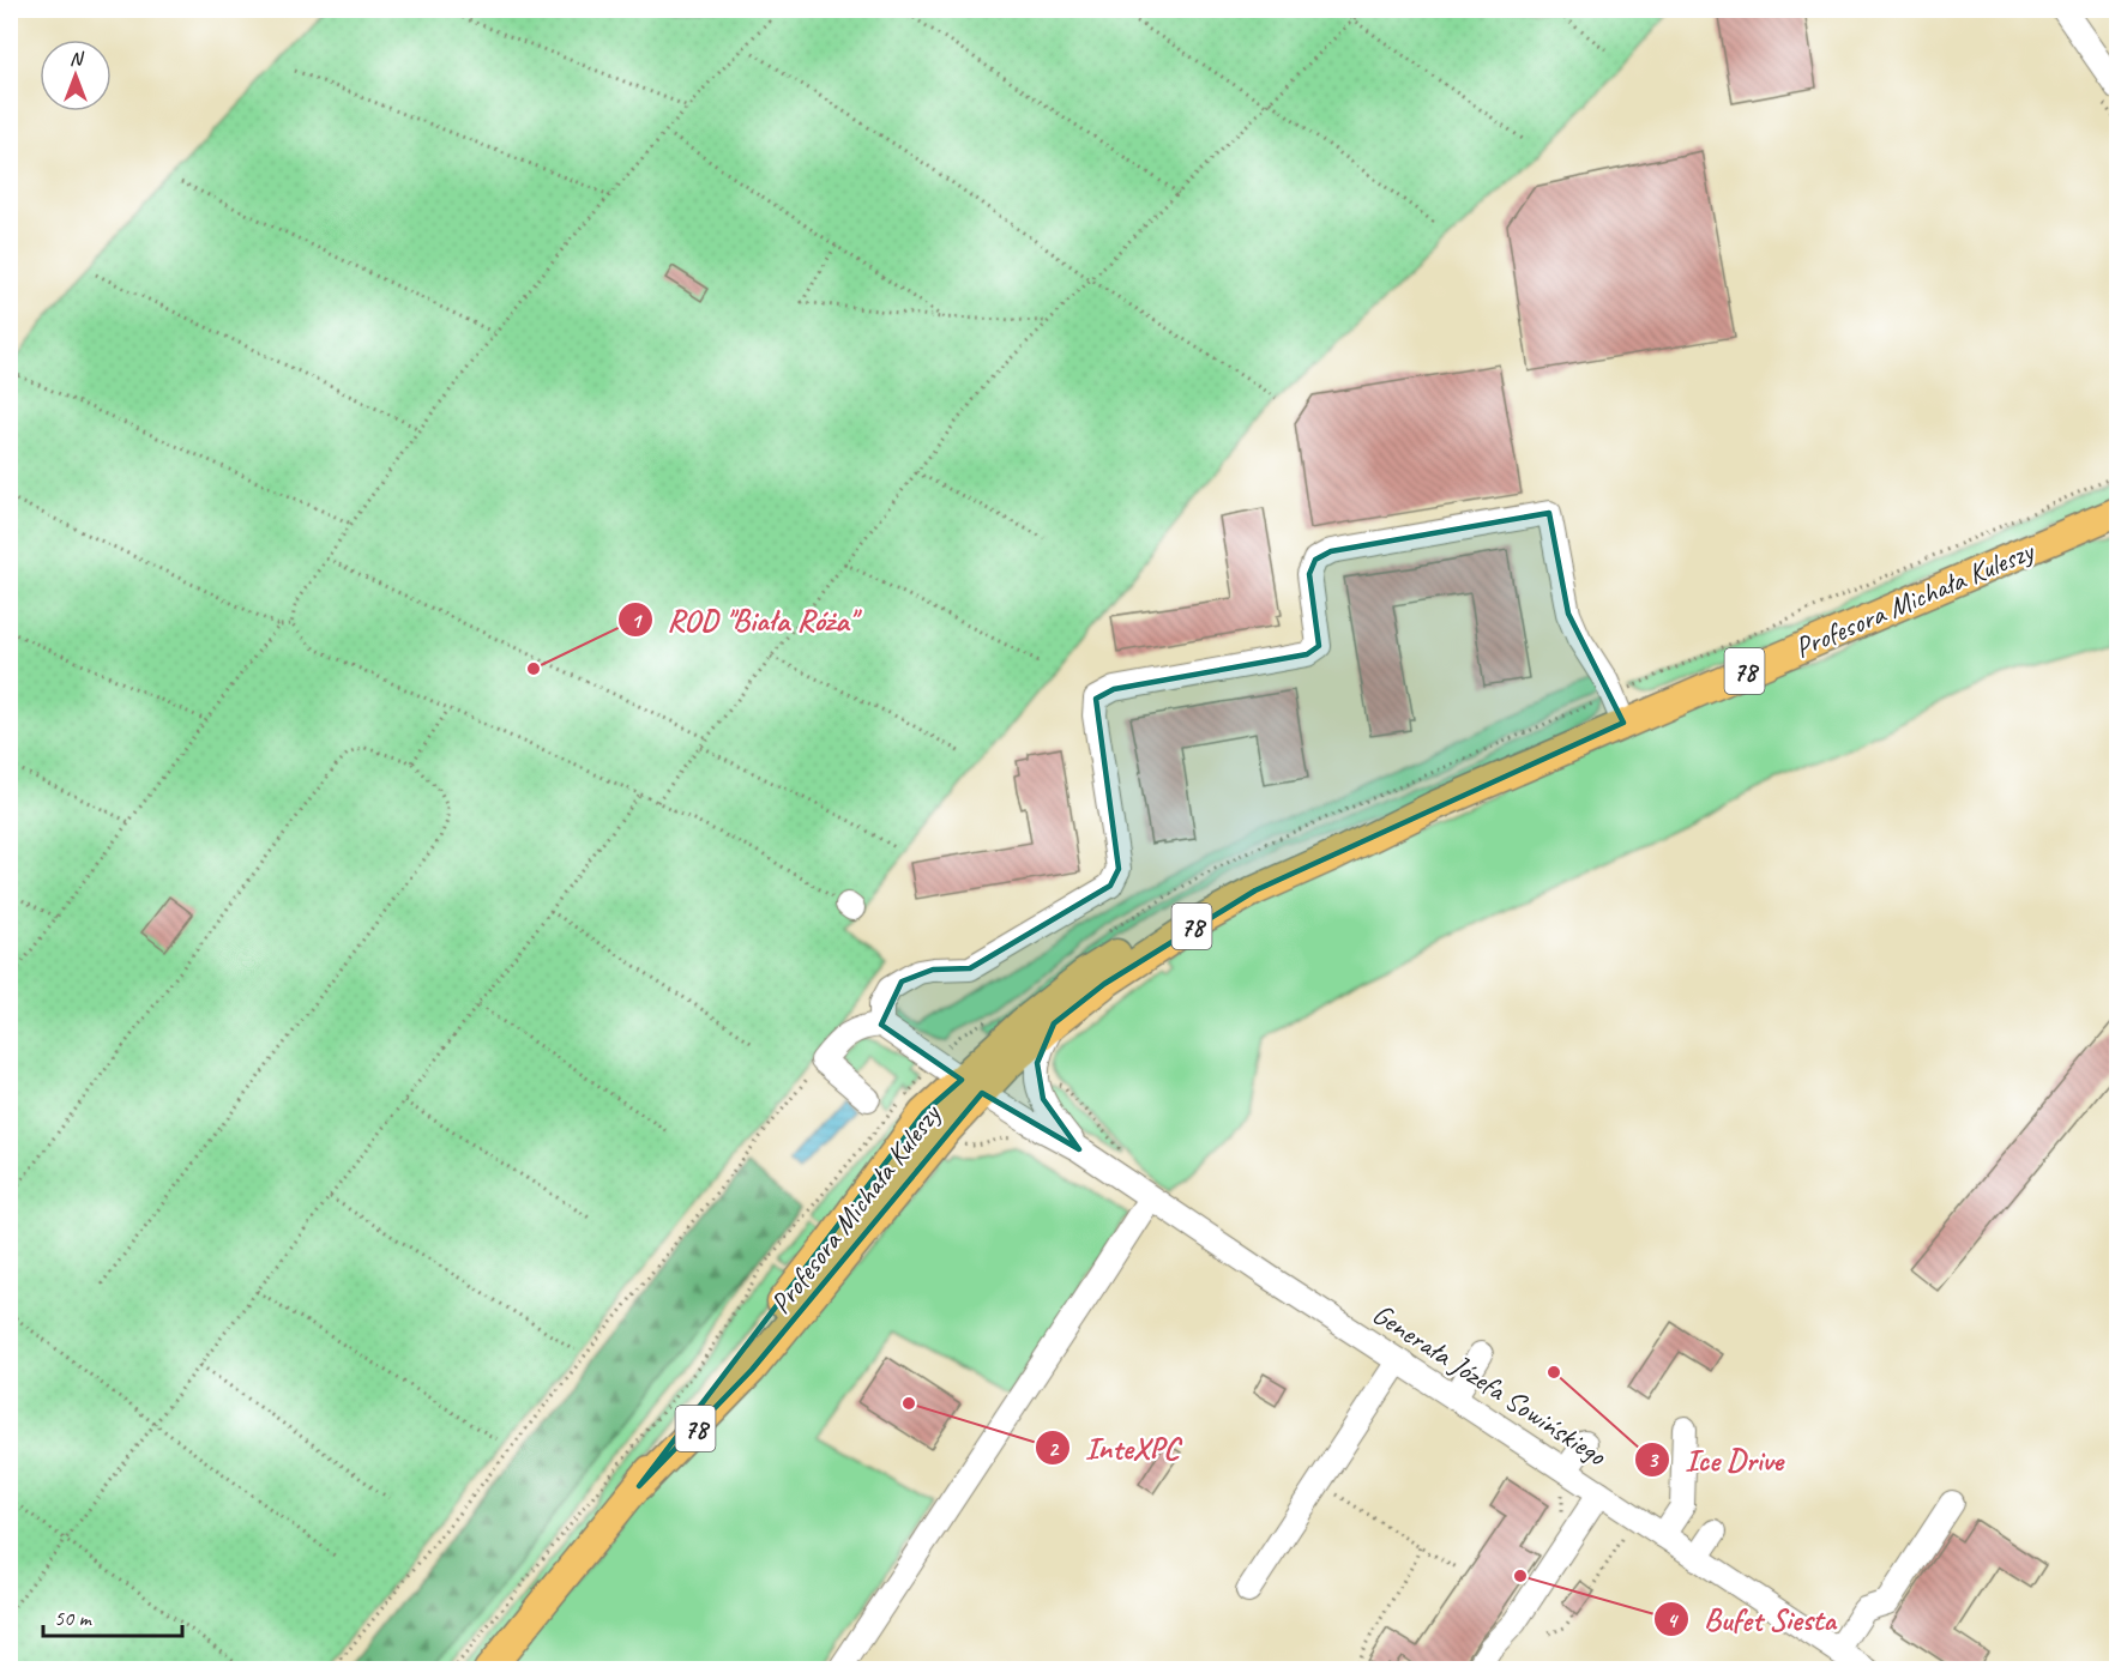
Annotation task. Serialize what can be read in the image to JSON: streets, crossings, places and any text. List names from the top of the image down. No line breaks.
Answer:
{"streets":{"main road":["Profesora Michała Kuleszy","78"],"street":["Generała Józefa Sowińskiego"]},"crossings":[["Profesora Michała Kuleszy","Generała Józefa Sowińskiego"]],"places":["ROD \"Biała Róża\"","Ice Drive","InteXPC","Bufet Siesta"],"scale_bar":"50 m","north":"top"}
